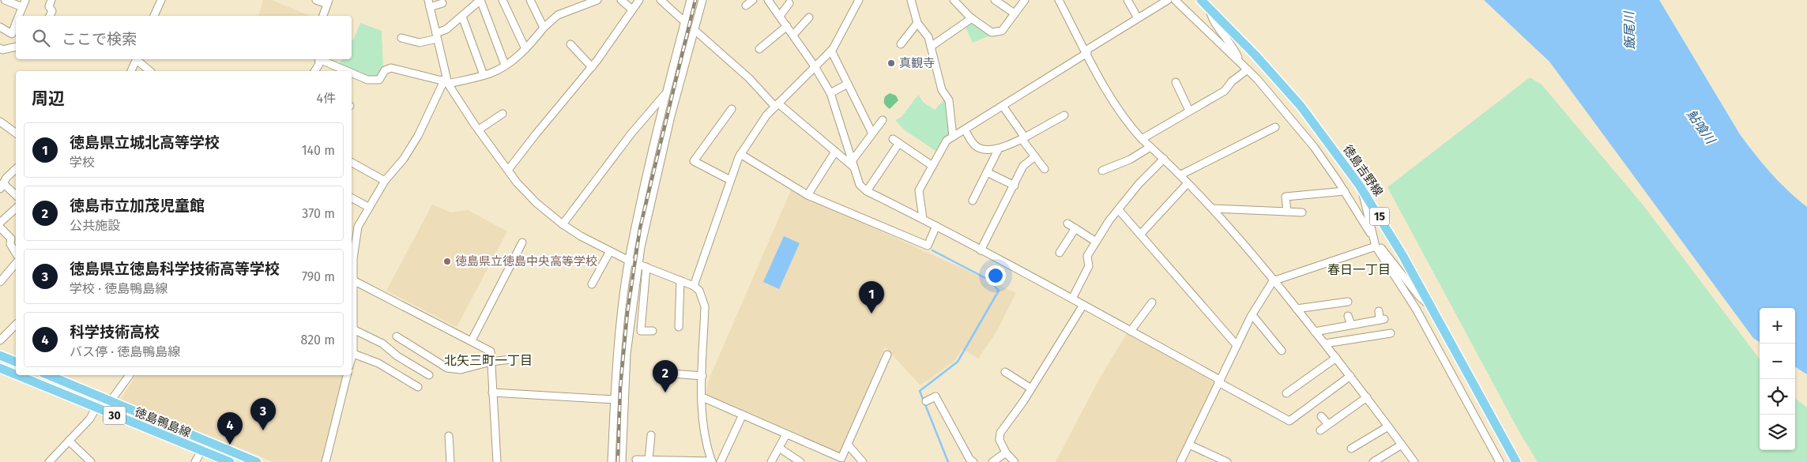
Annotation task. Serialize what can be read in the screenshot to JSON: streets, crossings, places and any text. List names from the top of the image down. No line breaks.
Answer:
{"streets":{"main road":["徳島吉野線","15","30","徳島鴨島線"]},"districts":["春日一丁目","北矢三町一丁目"],"water":["飯尾川","鮎喰川"],"places":["真観寺","徳島県立徳島中央高等学校"],"page":{"search":"ここで検索","heading":["周辺","4件"],"list":[{"mark":"1","name":"徳島県立城北高等学校","note":"学校","value":"140 m"},{"mark":"2","name":"徳島市立加茂児童館","note":"公共施設","value":"370 m"},{"mark":"3","name":"徳島県立徳島科学技術高等学校","note":"学校 · 徳島鴨島線","value":"790 m"},{"mark":"4","name":"科学技術高校","note":"バス停 · 徳島鴨島線","value":"820 m"}],"pins":["1","2","3","4"],"map_buttons":["+","−"]}}
